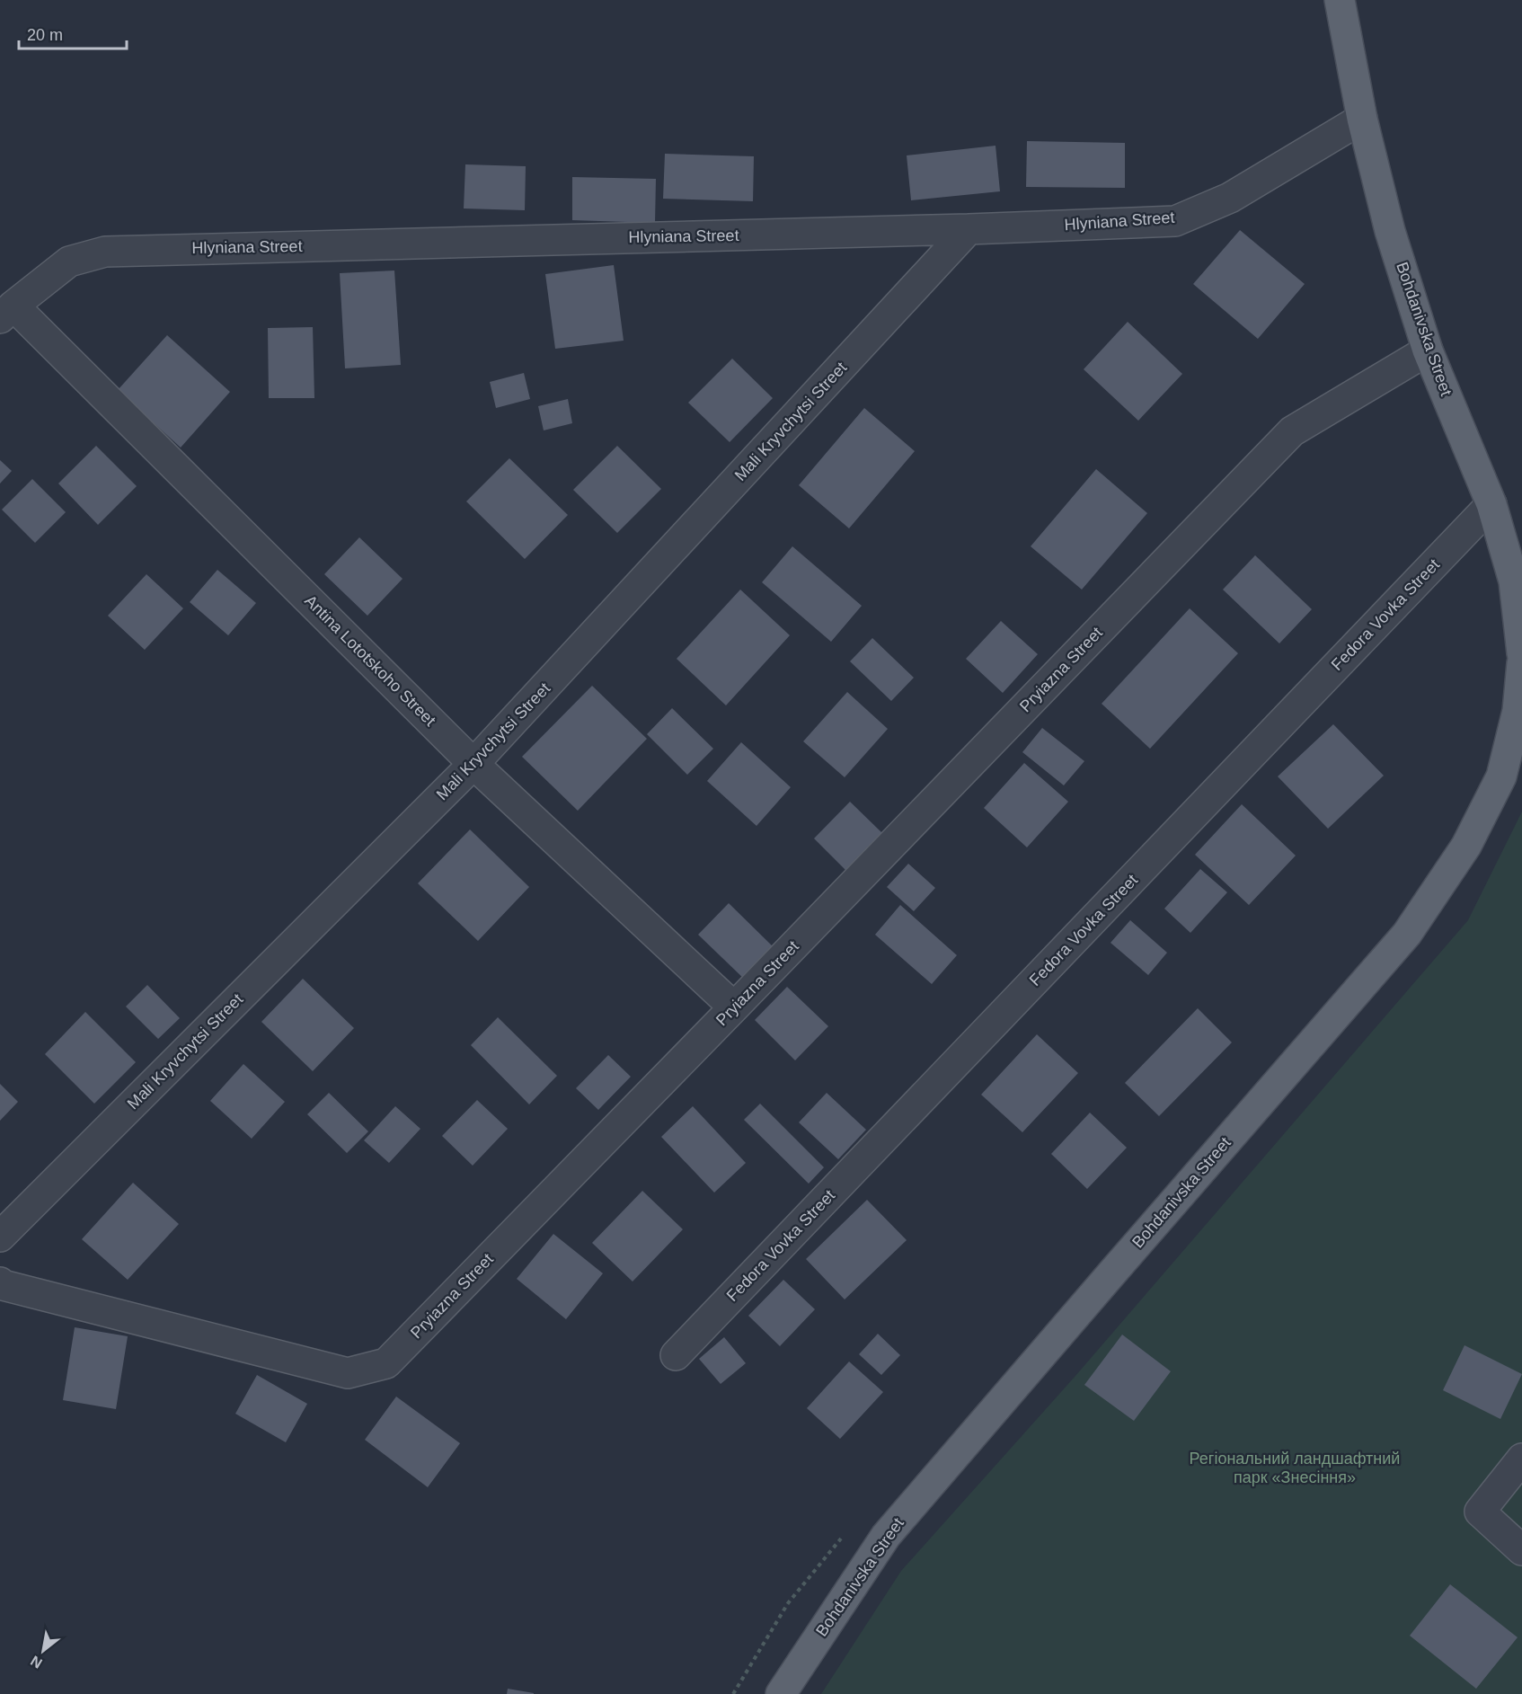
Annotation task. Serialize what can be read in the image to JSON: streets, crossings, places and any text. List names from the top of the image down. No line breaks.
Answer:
{"streets":{"main road":["Bohdanivska Street"],"street":["Hlyniana Street","Mali Kryvchytsi Street","Fedora Vovka Street","Antina Lototskoho Street","Pryiazna Street"]},"crossings":[["Hlyniana Street","Bohdanivska Street"],["Hlyniana Street","Mali Kryvchytsi Street"],["Hlyniana Street","Antina Lototskoho Street"],["Bohdanivska Street","Fedora Vovka Street"],["Bohdanivska Street","Pryiazna Street"],["Mali Kryvchytsi Street","Antina Lototskoho Street"],["Antina Lototskoho Street","Pryiazna Street"]],"parks":["Регіональний ландшафтний парк «Знесіння»"],"scale_bar":"20 m","north":"bottom left"}
